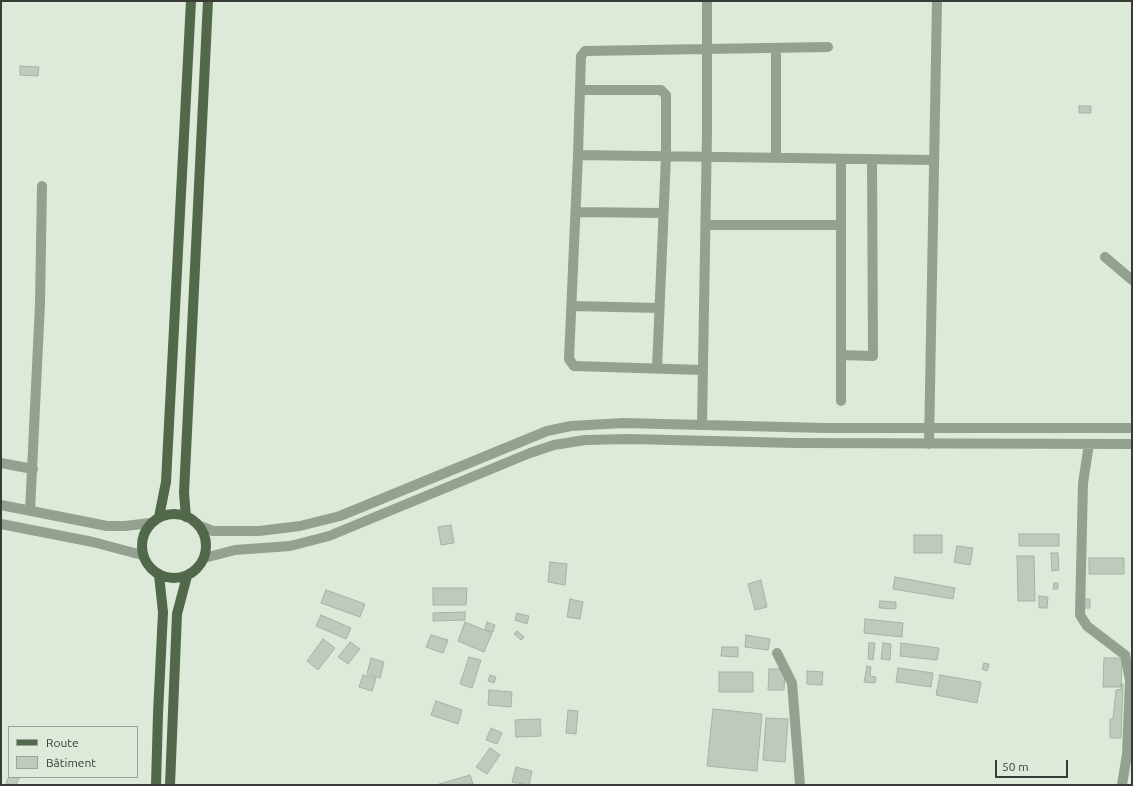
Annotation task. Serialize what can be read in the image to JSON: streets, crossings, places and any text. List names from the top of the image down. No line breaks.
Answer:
{"legend":["Route","Bâtiment"],"scale_bar":"50 m"}
